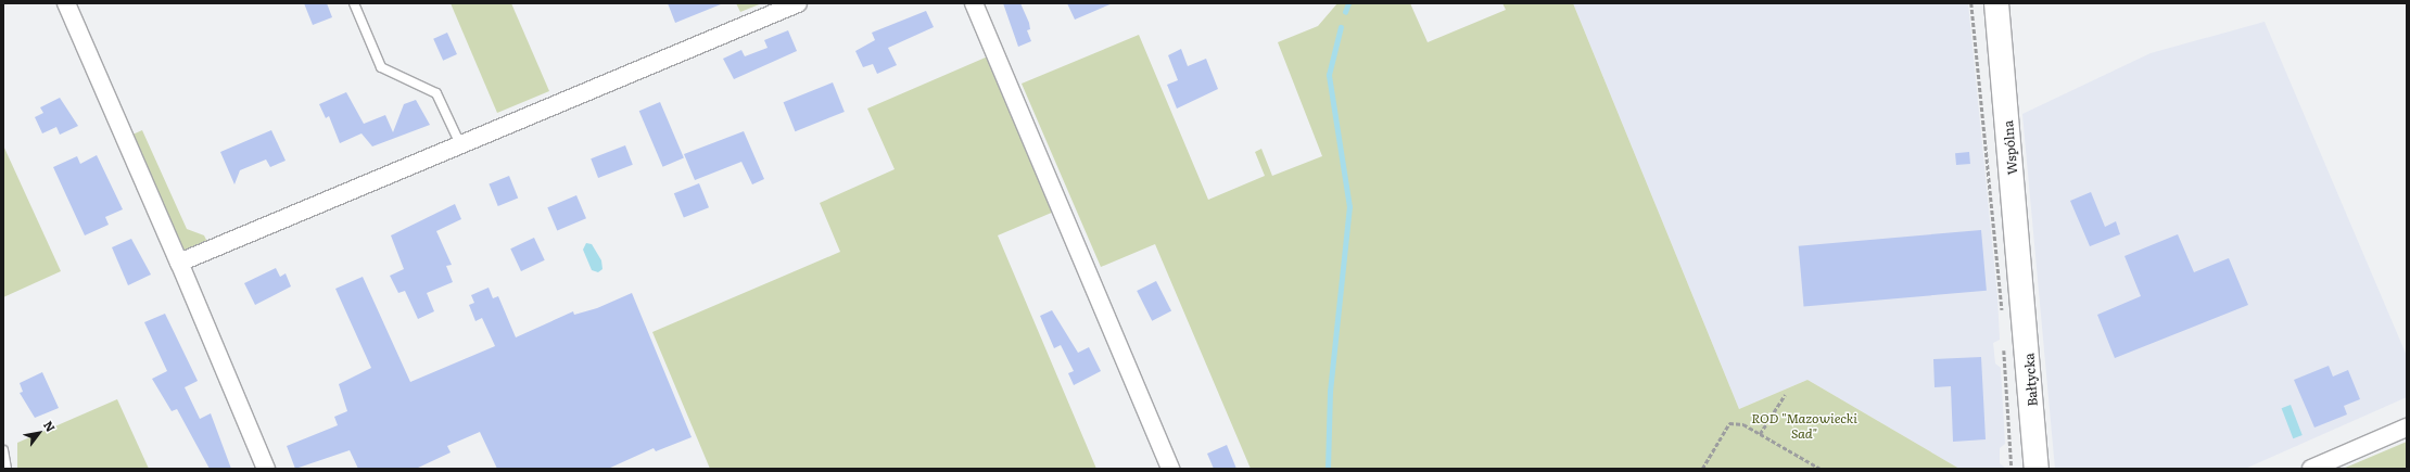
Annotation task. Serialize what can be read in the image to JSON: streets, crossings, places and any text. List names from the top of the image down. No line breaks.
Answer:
{"streets":{"street":["Wspólna","Bałtycka"]},"crossings":[["Wspólna","Bałtycka"]],"parks":["ROD \"Mazowiecki Sad\""],"north":"top right"}
